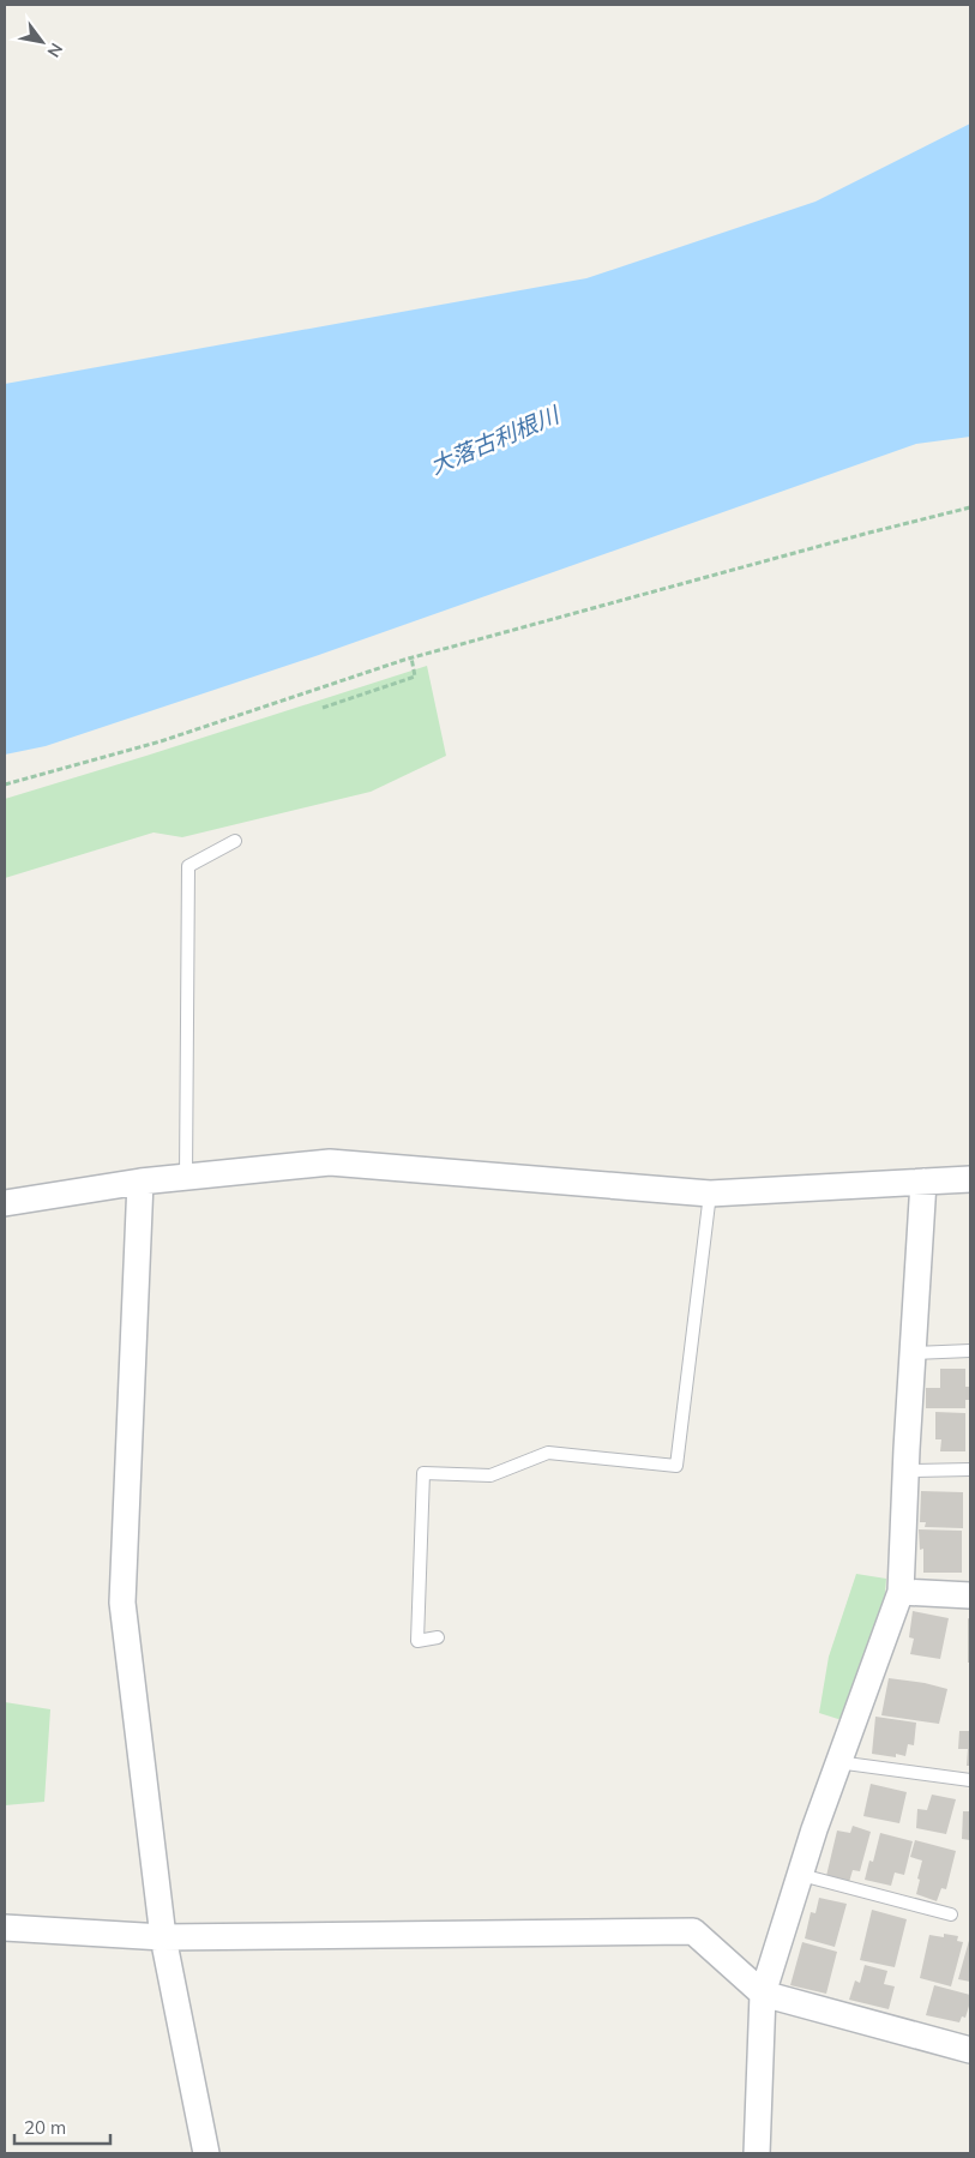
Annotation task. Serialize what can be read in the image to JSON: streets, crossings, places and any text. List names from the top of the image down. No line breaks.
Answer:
{"water":["大落古利根川"],"scale_bar":"20 m","north":"bottom right"}
